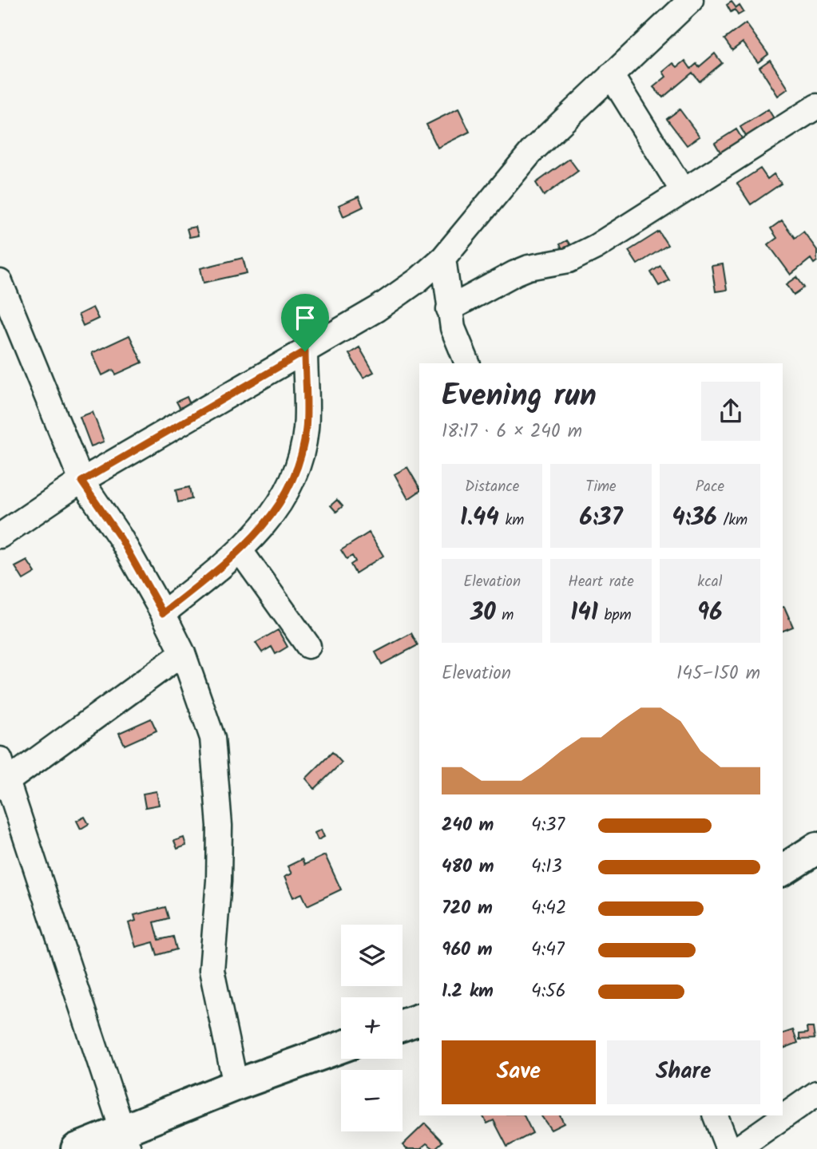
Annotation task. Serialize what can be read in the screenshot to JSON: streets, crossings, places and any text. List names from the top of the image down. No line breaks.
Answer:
{"page":{"heading":["Evening run","18:17 · 6 × 240 m"],"stats":[["Distance","1.44 km"],["Time","6:37"],["Pace","4:36 /km"],["Elevation","30 m"],["Heart rate","141 bpm"],["kcal","96"]],"chart":["Elevation","145–150 m"],"list":[{"name":"240 m","note":"4:37"},{"name":"480 m","note":"4:13"},{"name":"720 m","note":"4:42"},{"name":"960 m","note":"4:47"},{"name":"1.2 km","note":"4:56"}],"map_buttons":["+","−"],"buttons":["Save","Share"]}}
